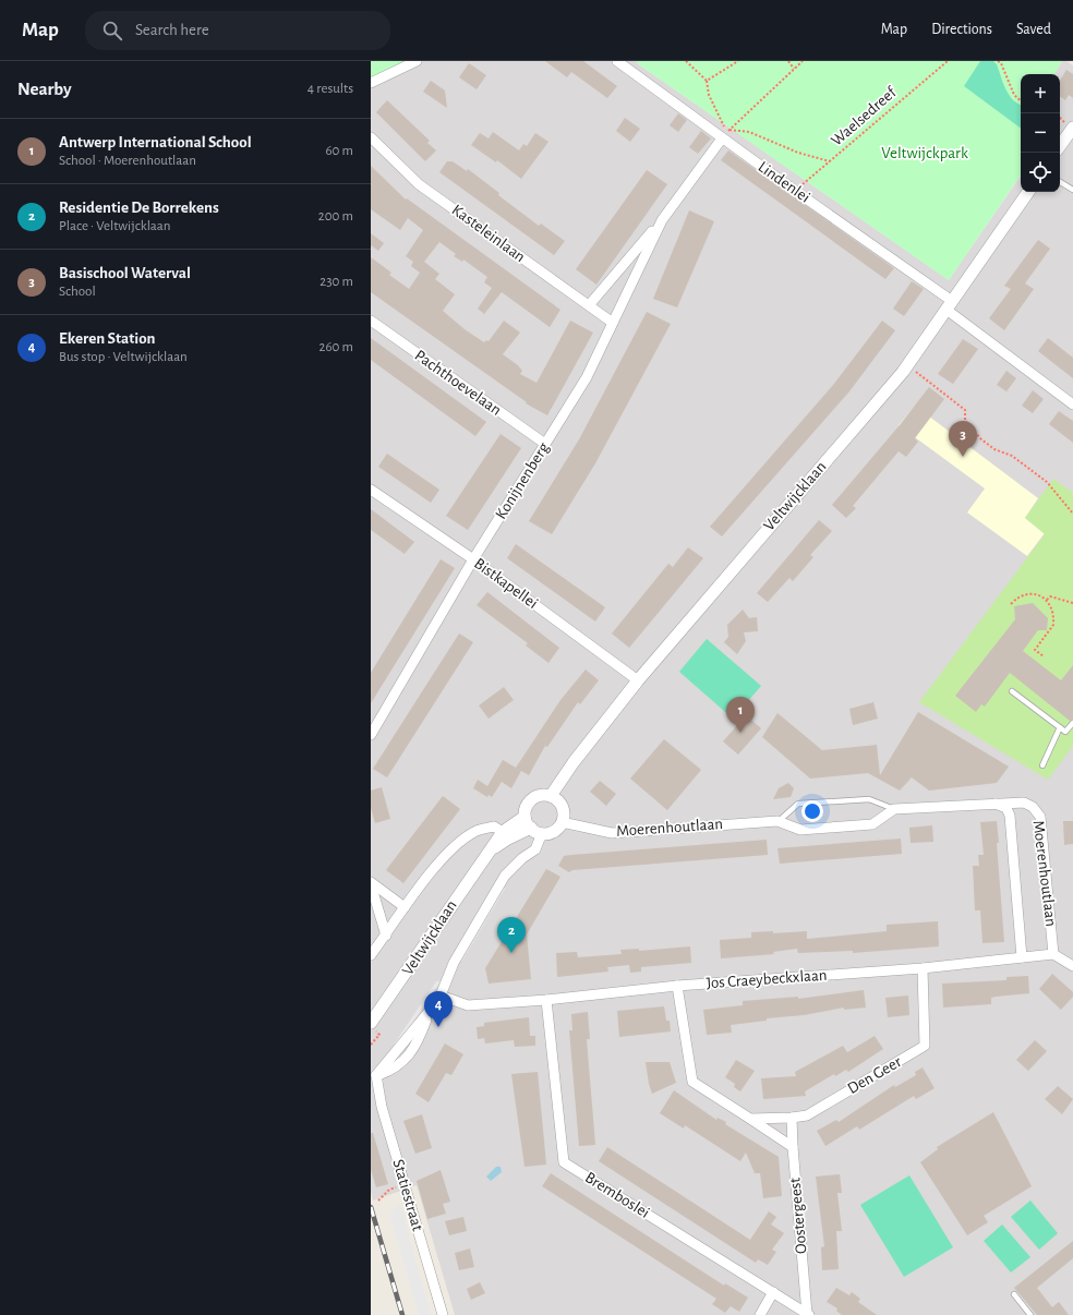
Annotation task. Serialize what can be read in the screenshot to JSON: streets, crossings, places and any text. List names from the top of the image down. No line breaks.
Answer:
{"streets":{"street":["Lindenlei","Kasteleinlaan","Pachthoevelaan","Konijnenberg","Veltwijcklaan","Bistkapellei","Moerenhoutlaan","Jos Craeybeckxlaan","Den Geer","Statiestraat","Bremboslei","Oostergeest"],"path":["Waelsedreef"]},"crossings":[["Waelsedreef","Lindenlei"],["Lindenlei","Konijnenberg"],["Lindenlei","Veltwijcklaan"],["Kasteleinlaan","Konijnenberg"],["Pachthoevelaan","Konijnenberg"],["Konijnenberg","Bistkapellei"],["Veltwijcklaan","Bistkapellei"],["Veltwijcklaan","Moerenhoutlaan"],["Veltwijcklaan","Jos Craeybeckxlaan"],["Veltwijcklaan","Statiestraat"],["Moerenhoutlaan","Jos Craeybeckxlaan"],["Jos Craeybeckxlaan","Den Geer"],["Jos Craeybeckxlaan","Bremboslei"],["Den Geer","Oostergeest"],["Bremboslei","Oostergeest"]],"parks":["Veltwijckpark"],"page":{"header":"Map","search":"Search here","nav":["Map","Directions","Saved"],"heading":["Nearby","4 results"],"map_buttons":["+","−"],"list":[{"mark":"1","name":"Antwerp International School","note":"School · Moerenhoutlaan","value":"60 m"},{"mark":"2","name":"Residentie De Borrekens","note":"Place · Veltwijcklaan","value":"200 m"},{"mark":"3","name":"Basischool Waterval","note":"School","value":"230 m"},{"mark":"4","name":"Ekeren Station","note":"Bus stop · Veltwijcklaan","value":"260 m"}],"pins":["3","1","2","4"]}}
